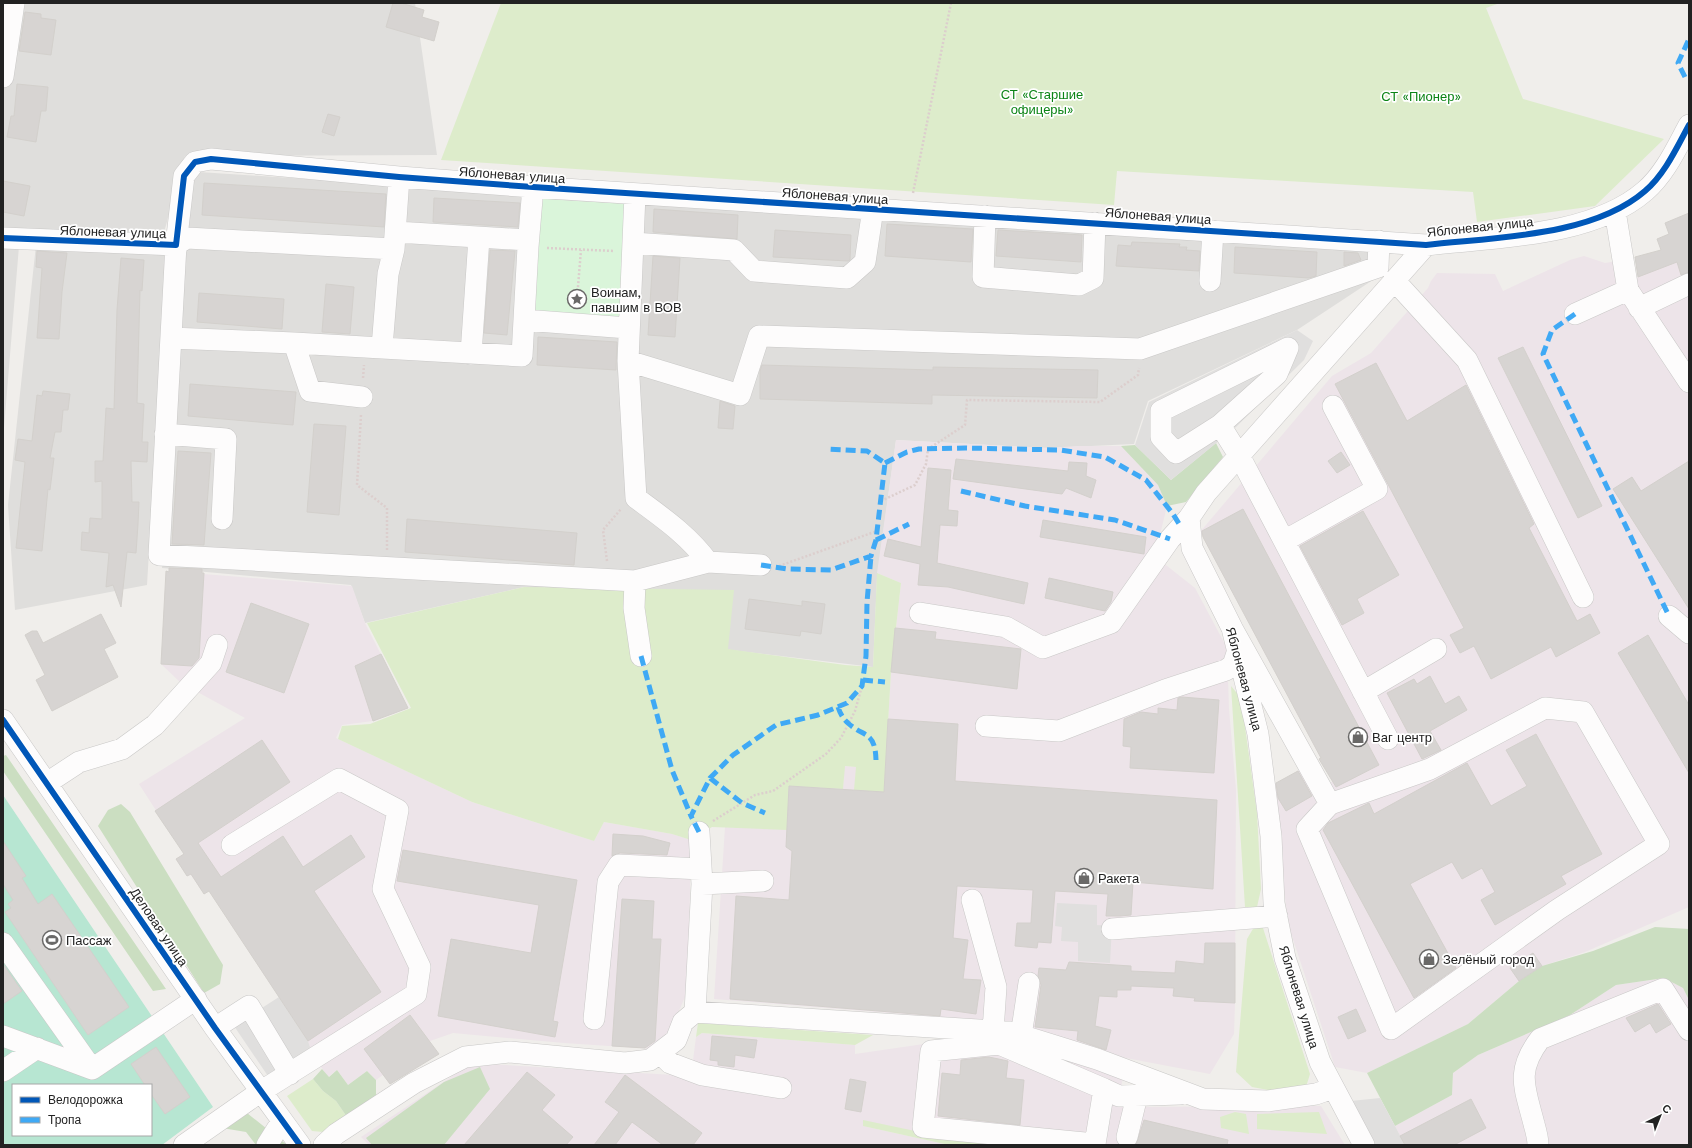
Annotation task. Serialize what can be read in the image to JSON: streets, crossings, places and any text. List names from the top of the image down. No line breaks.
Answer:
{"streets":{"street":["Яблоневая улица","Деловая улица"]},"parks":["СТ «Старшие офицеры»","СТ «Пионер»"],"places":{"place":["Воинам, павшим в ВОВ"],"shop":["Ваг центр","Ракета","Зелёный город"],"sports":["Пассаж"]},"legend":["Велодорожка","Тропа"],"north":"top right"}
